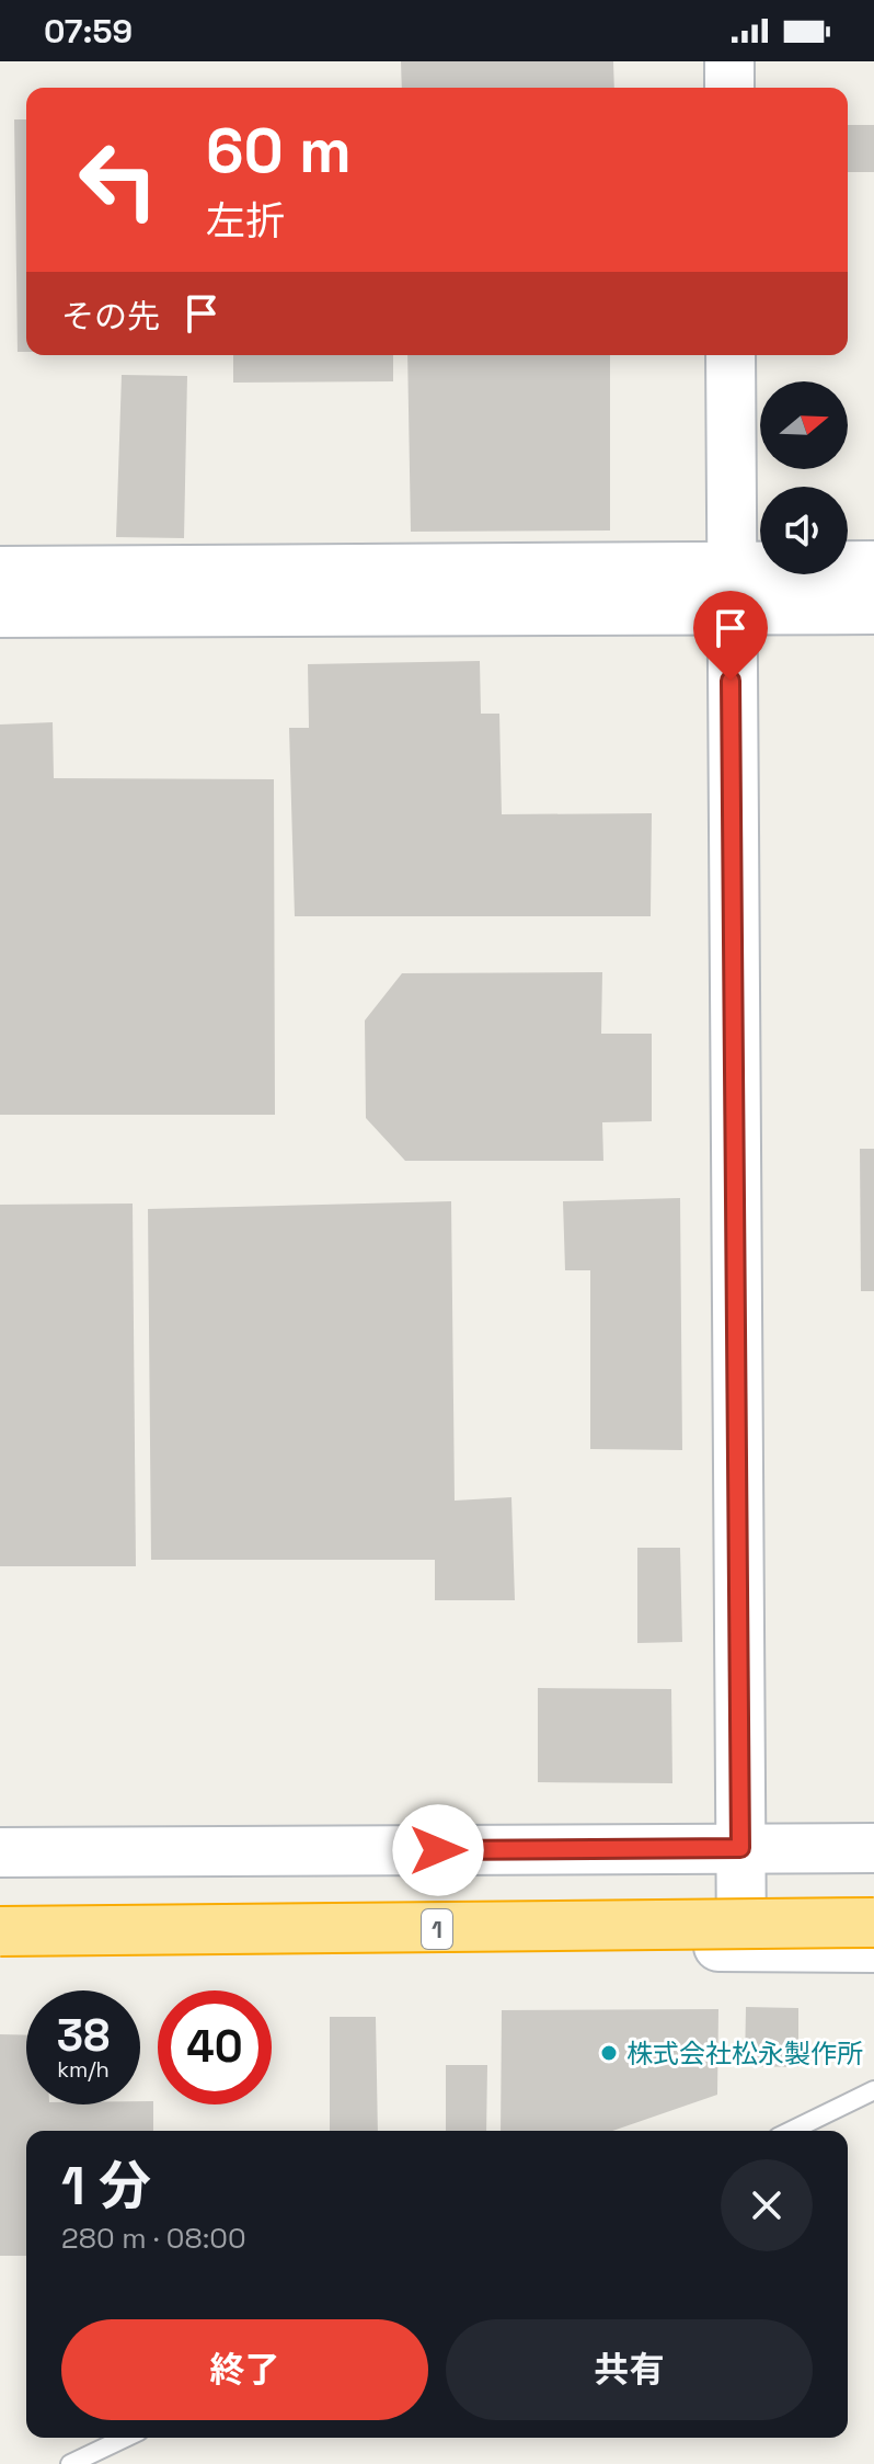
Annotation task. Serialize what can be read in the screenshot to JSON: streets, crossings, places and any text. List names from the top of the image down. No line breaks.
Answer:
{"streets":{"highway":["1"]},"places":["株式会社松永製作所"],"north":"right","page":{"status":"07:59","turn":["60 m","左折"],"then":"その先","speed":"38 km/h","limit":"40","heading":["1 分","280 m · 08:00"],"buttons":["終了","共有"]}}
